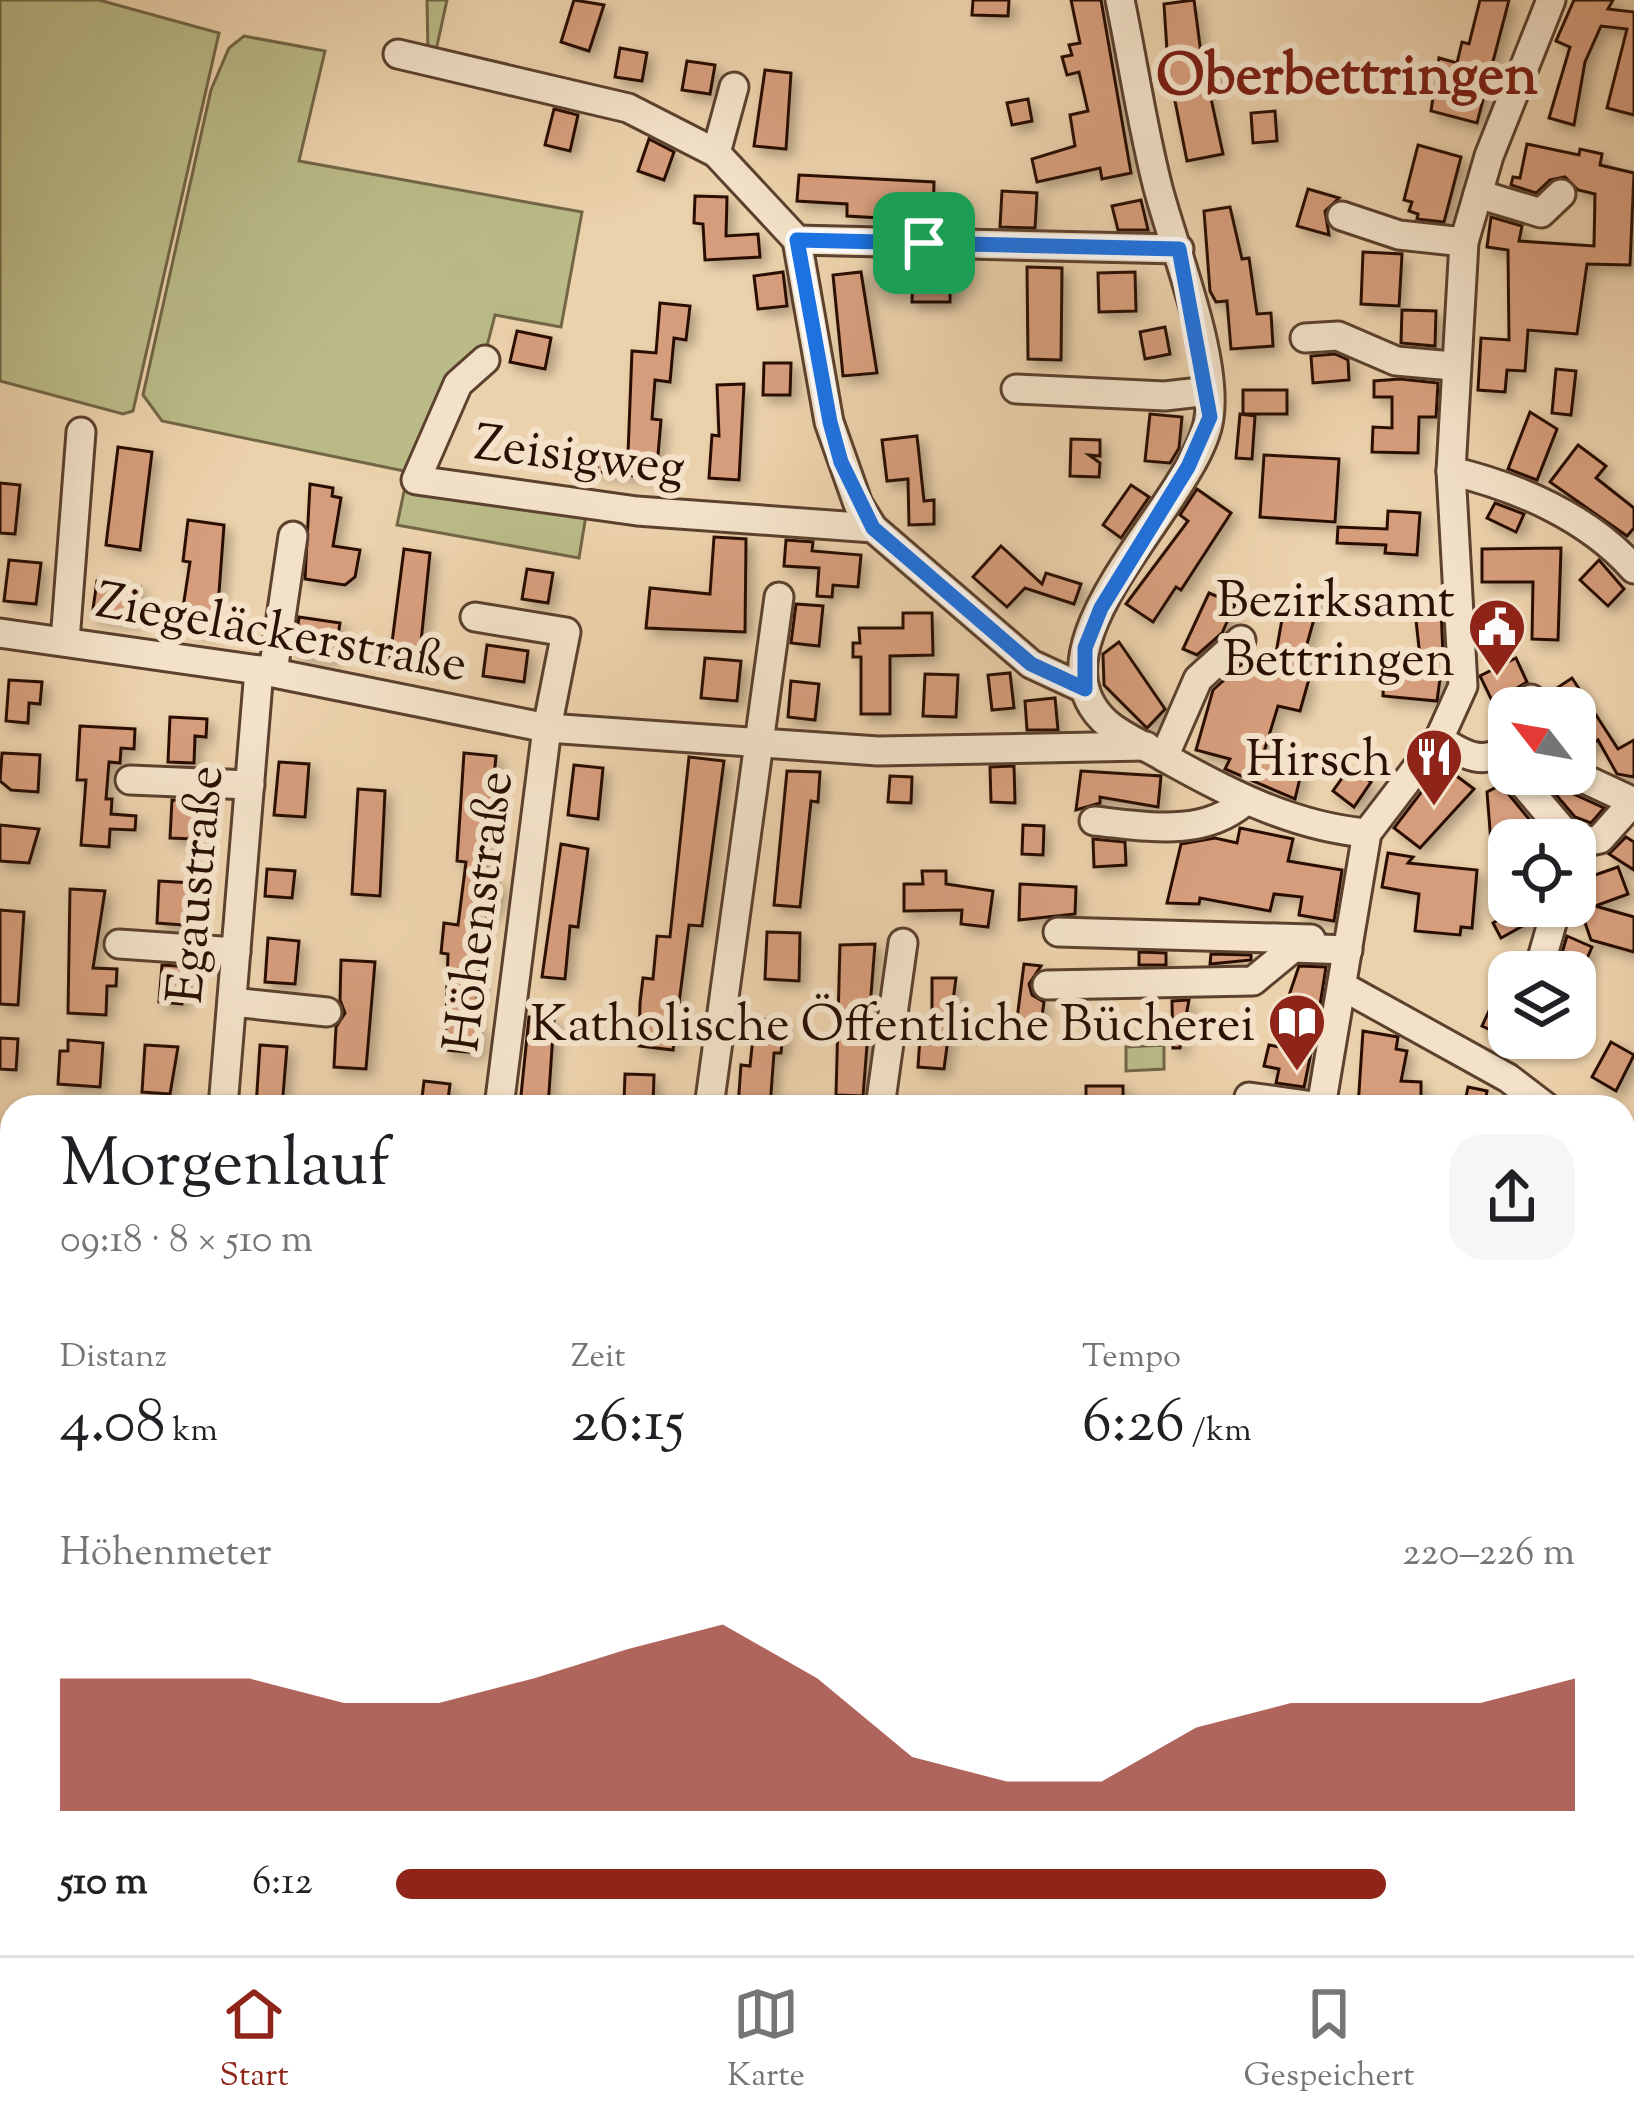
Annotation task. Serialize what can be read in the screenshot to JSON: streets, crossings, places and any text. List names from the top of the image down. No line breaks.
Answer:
{"streets":{"street":["Zeisigweg","Ziegeläckerstraße","Egaustraße","Höhenstraße"]},"crossings":[["Ziegeläckerstraße","Egaustraße"],["Ziegeläckerstraße","Höhenstraße"]],"districts":["Oberbettringen"],"places":{"public building":["Bezirksamt Bettringen"],"restaurant":["Hirsch"],"library":["Katholische Öffentliche Bücherei"]},"north":"top left","page":{"heading":["Morgenlauf","09:18 · 8 × 510 m"],"stats":[["Distanz","4.08 km"],["Zeit","26:15"],["Tempo","6:26 /km"]],"chart":["Höhenmeter","220–226 m"],"list":[{"name":"510 m","note":"6:12"}],"tabs":["Start","Karte","Gespeichert"]}}
